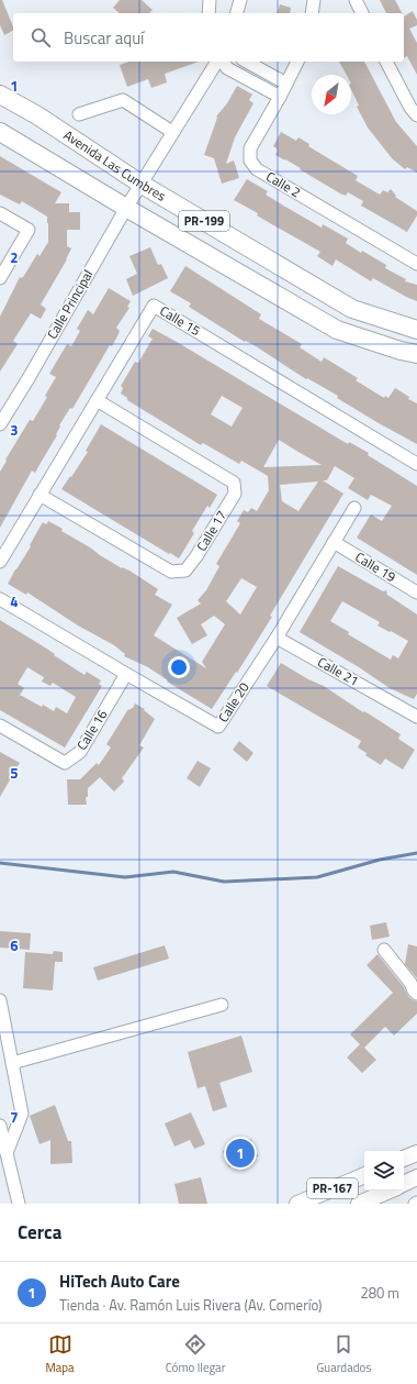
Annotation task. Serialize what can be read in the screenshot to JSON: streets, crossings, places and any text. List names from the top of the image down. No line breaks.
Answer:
{"streets":{"highway":["Avenida Las Cumbres","PR-199"],"main road":["PR-167"],"street":["Calle 2","Calle Principal","Calle 15","Calle 17","Calle 19","Calle 21","Calle 20","Calle 16"]},"crossings":[["Avenida Las Cumbres","Calle Principal"],["Calle 15","Calle 17"],["Calle 19","Calle 20"],["Calle 21","Calle 20"],["Calle 20","Calle 16"]],"north":"bottom left","page":{"search":"Buscar aquí","pins":"1","heading":"Cerca","list":[{"mark":"1","name":"HiTech Auto Care","note":"Tienda · Av. Ramón Luis Rivera (Av. Comerío)","value":"280 m"}],"nav":["Mapa","Cómo llegar","Guardados"]},"grid":{"rows":["1","2","3","4","5","6","7"]}}
